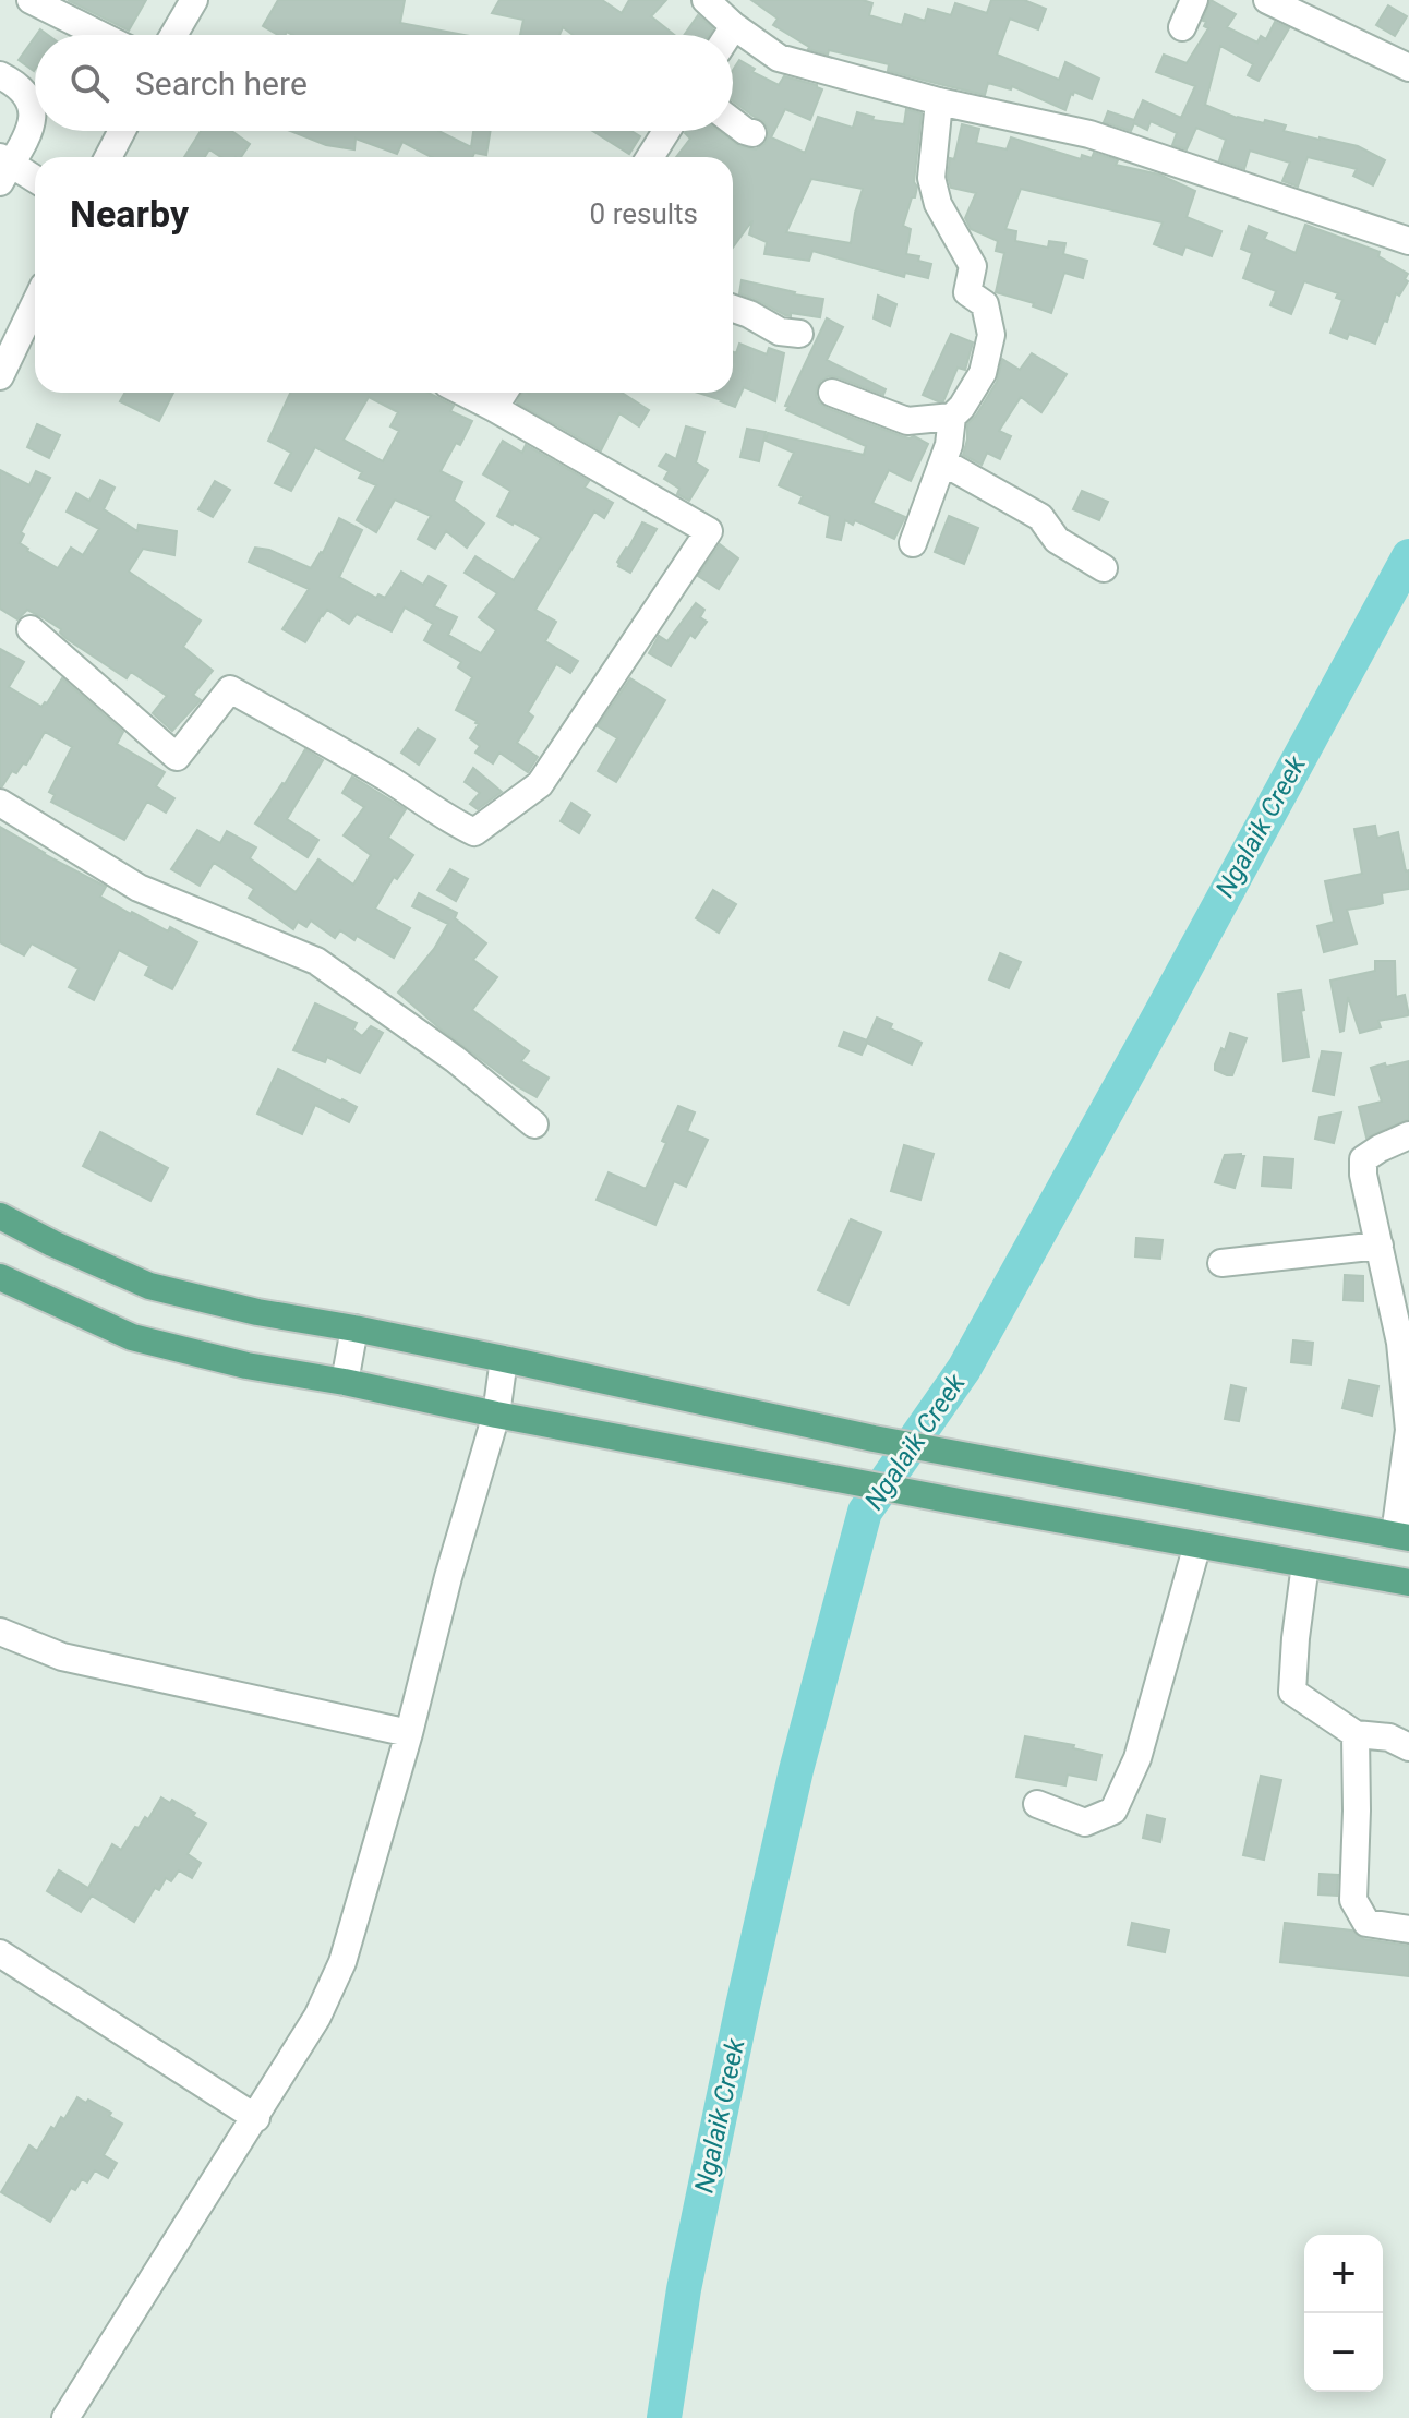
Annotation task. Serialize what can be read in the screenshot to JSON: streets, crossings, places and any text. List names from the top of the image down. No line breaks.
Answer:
{"water":["Ngalaik Creek"],"page":{"search":"Search here","heading":["Nearby","0 results"],"map_buttons":["+","−"]}}
